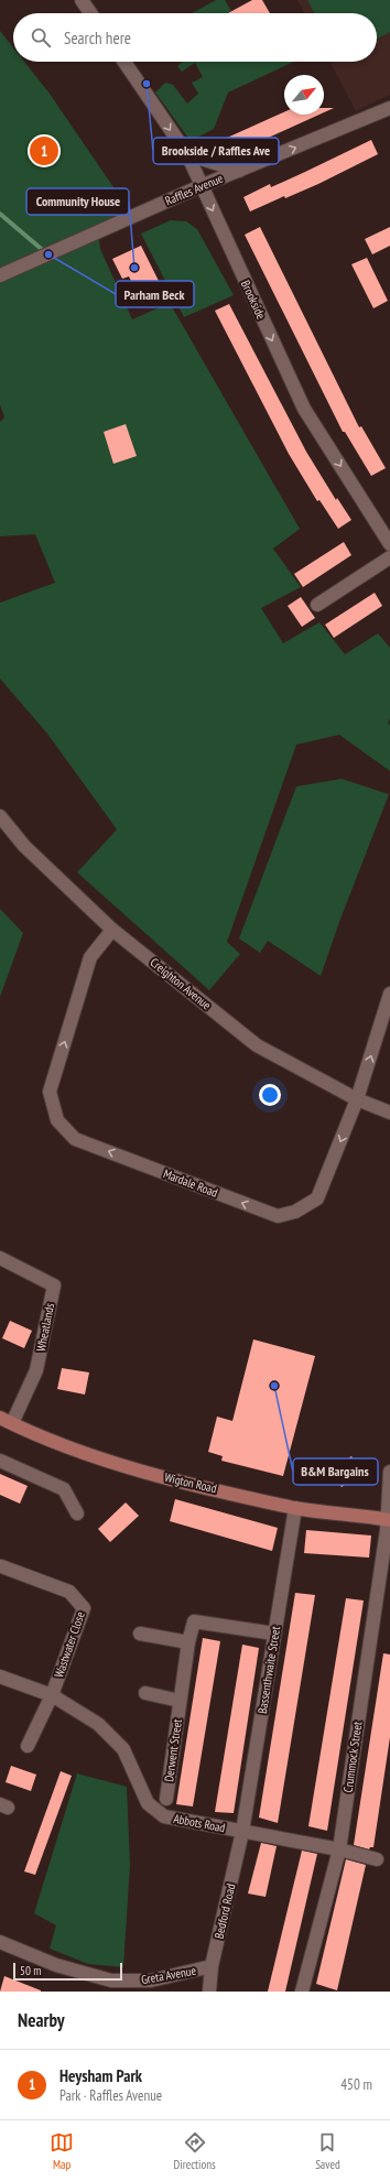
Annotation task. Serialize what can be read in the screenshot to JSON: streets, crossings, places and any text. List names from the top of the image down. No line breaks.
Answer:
{"streets":{"main road":["Wigton Road"],"street":["Raffles Avenue","Brookside","Creighton Avenue","Mardale Road","Wheatlands","Wastwater Close","Bassenthwaite Street","Derwent Street","Crummock Street","Abbots Road","Bedford Road","Greta Avenue"]},"crossings":[["Raffles Avenue","Brookside"],["Creighton Avenue","Mardale Road"],["Wheatlands","Wigton Road"],["Wigton Road","Bassenthwaite Street"],["Wigton Road","Crummock Street"],["Wastwater Close","Abbots Road"],["Bassenthwaite Street","Derwent Street"],["Bassenthwaite Street","Abbots Road"],["Bassenthwaite Street","Bedford Road"],["Crummock Street","Abbots Road"],["Abbots Road","Bedford Road"],["Bedford Road","Greta Avenue"]],"one_way":["Raffles Avenue","Brookside"],"places":["Brookside / Raffles Ave","Parham Beck","Community House","B&M Bargains"],"scale_bar":"50 m","north":"top right","page":{"search":"Search here","pins":"1","scale":"50 m","heading":"Nearby","list":[{"mark":"1","name":"Heysham Park","note":"Park · Raffles Avenue","value":"450 m"}],"nav":["Map","Directions","Saved"]}}
